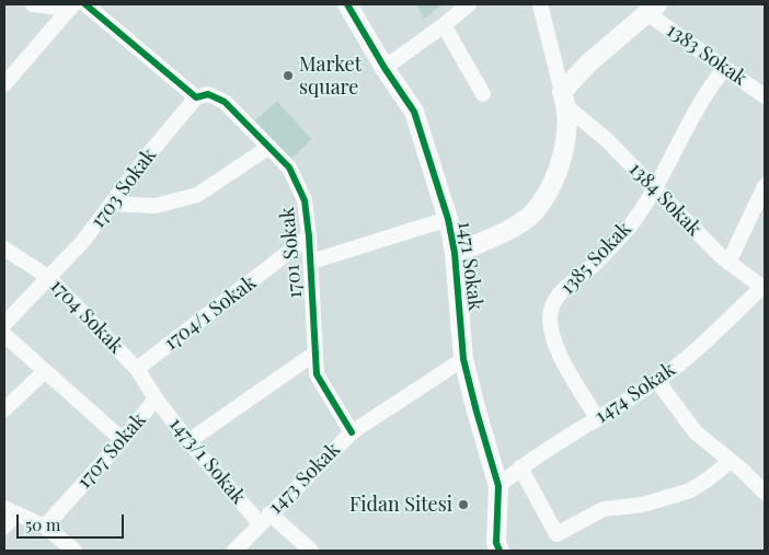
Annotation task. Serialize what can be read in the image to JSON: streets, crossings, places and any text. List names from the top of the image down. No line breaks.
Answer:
{"streets":{"street":["1383 Sokak","1703 Sokak","1384 Sokak","1701 Sokak","1385 Sokak","1471 Sokak","1704/1 Sokak","1704 Sokak","1474 Sokak","1707 Sokak","1473/1 Sokak","1473 Sokak"]},"crossings":[["1383 Sokak","1385 Sokak"],["1703 Sokak","1701 Sokak"],["1703 Sokak","1704 Sokak"],["1384 Sokak","1385 Sokak"],["1384 Sokak","1474 Sokak"],["1701 Sokak","1704/1 Sokak"],["1701 Sokak","1473 Sokak"],["1385 Sokak","1474 Sokak"],["1471 Sokak","1474 Sokak"],["1471 Sokak","1473 Sokak"],["1704/1 Sokak","1704 Sokak"],["1704 Sokak","1707 Sokak"],["1704 Sokak","1473/1 Sokak"],["1707 Sokak","1473/1 Sokak"],["1473/1 Sokak","1473 Sokak"]],"places":["Market square","Fidan Sitesi"],"scale_bar":"50 m"}
